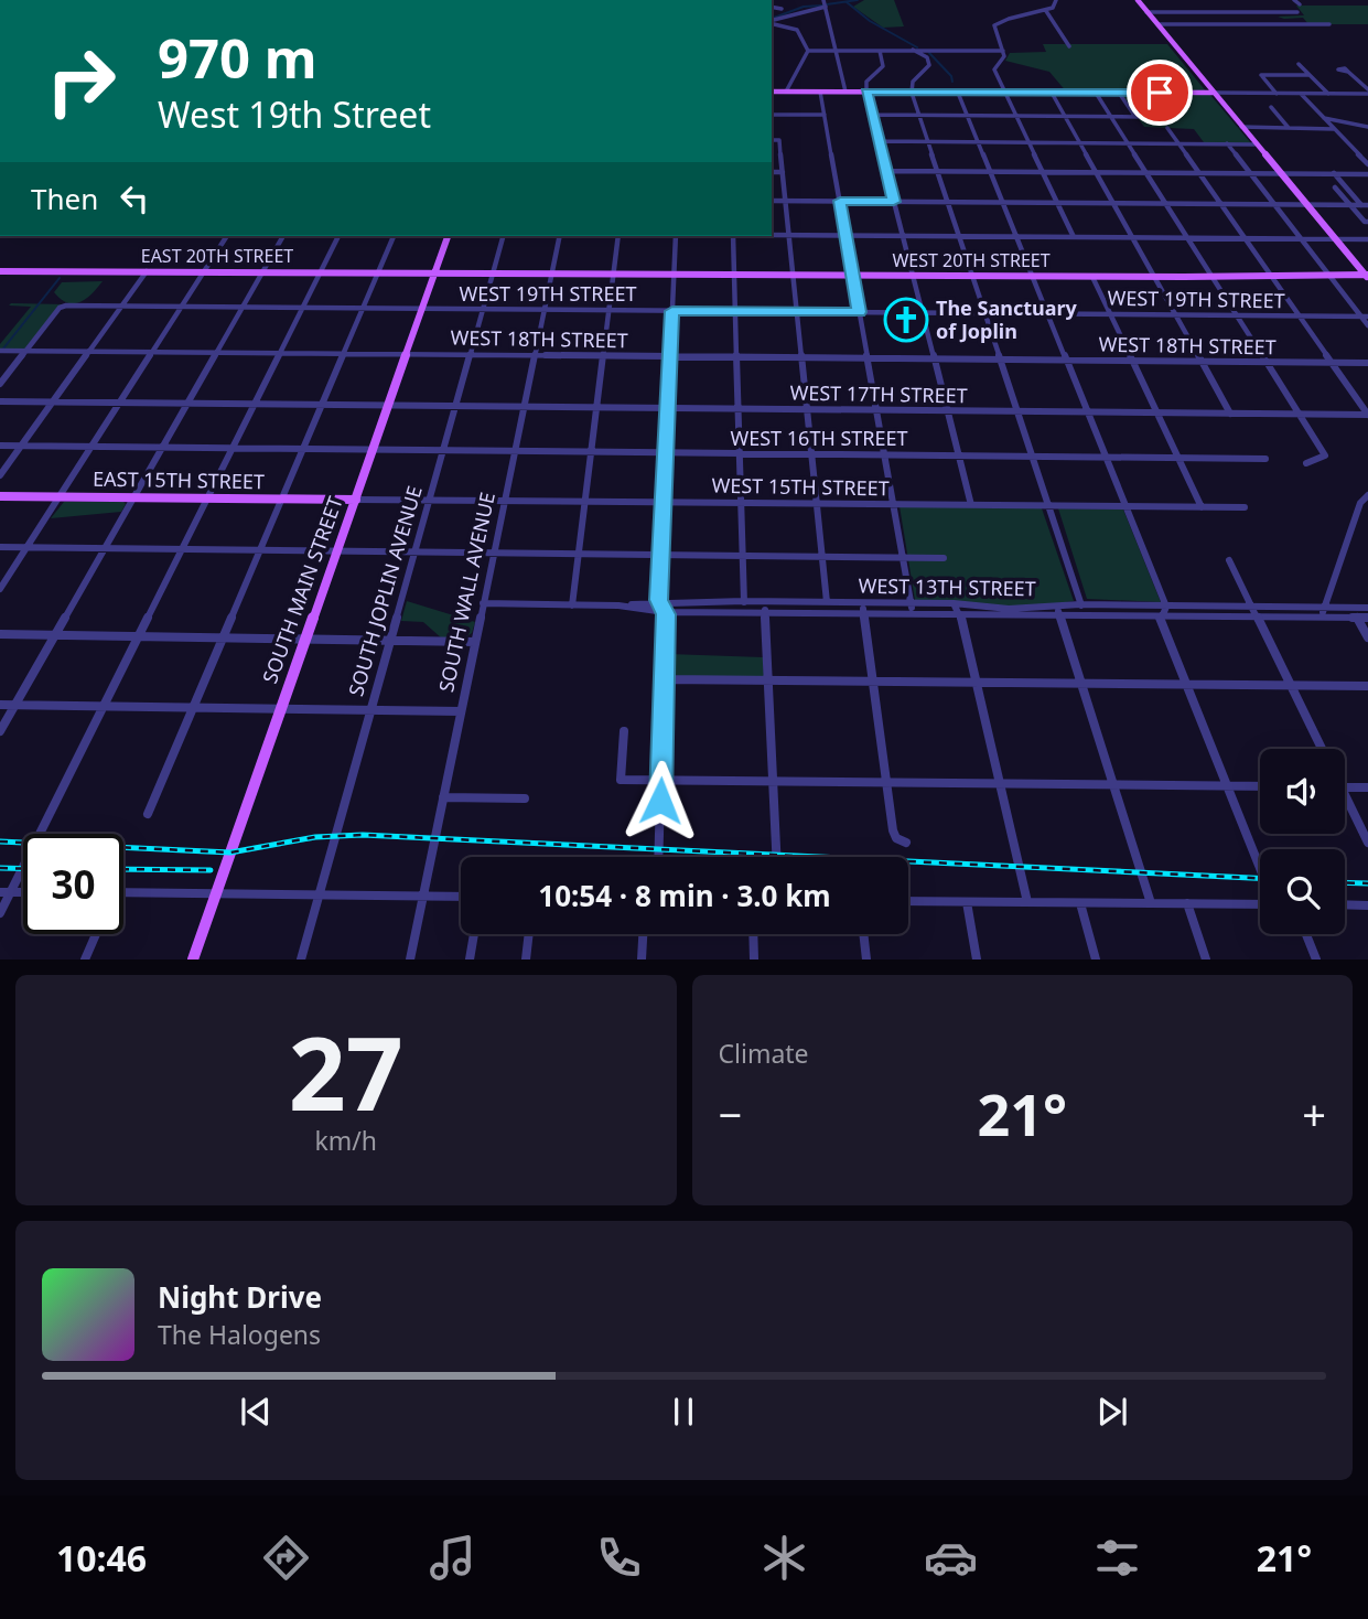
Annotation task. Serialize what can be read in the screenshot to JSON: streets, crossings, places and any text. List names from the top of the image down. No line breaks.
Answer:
{"streets":{"main road":["EAST 20TH STREET","WEST 20TH STREET","EAST 15TH STREET","SOUTH MAIN STREET"],"street":["WEST 19TH STREET","WEST 18TH STREET","WEST 17TH STREET","WEST 16TH STREET","WEST 15TH STREET","WEST 13TH STREET","SOUTH JOPLIN AVENUE","SOUTH WALL AVENUE"]},"crossings":[["EAST 20TH STREET","WEST 20TH STREET"],["EAST 20TH STREET","SOUTH MAIN STREET"],["WEST 20TH STREET","SOUTH MAIN STREET"],["WEST 20TH STREET","SOUTH JOPLIN AVENUE"],["WEST 20TH STREET","SOUTH WALL AVENUE"],["WEST 19TH STREET","WEST 18TH STREET"],["WEST 19TH STREET","SOUTH MAIN STREET"],["WEST 19TH STREET","SOUTH JOPLIN AVENUE"],["WEST 19TH STREET","SOUTH WALL AVENUE"],["WEST 18TH STREET","SOUTH MAIN STREET"],["WEST 18TH STREET","SOUTH JOPLIN AVENUE"],["WEST 18TH STREET","SOUTH WALL AVENUE"],["WEST 17TH STREET","SOUTH MAIN STREET"],["WEST 17TH STREET","SOUTH JOPLIN AVENUE"],["WEST 17TH STREET","SOUTH WALL AVENUE"],["WEST 16TH STREET","SOUTH MAIN STREET"],["WEST 16TH STREET","SOUTH JOPLIN AVENUE"],["WEST 16TH STREET","SOUTH WALL AVENUE"],["EAST 15TH STREET","WEST 15TH STREET"],["EAST 15TH STREET","SOUTH MAIN STREET"],["WEST 15TH STREET","SOUTH MAIN STREET"],["WEST 15TH STREET","SOUTH JOPLIN AVENUE"],["WEST 15TH STREET","SOUTH WALL AVENUE"],["WEST 13TH STREET","SOUTH WALL AVENUE"]],"places":{"church":["The Sanctuary of Joplin"]},"page":{"turn":["970 m","West 19th Street"],"then":"Then","limit":"30","trip":"10:54 · 8 min · 3.0 km","tile":[["27","km/h"],"Climate"],"heat":["−","21°","+"],"song":["Night Drive","The Halogens"],"tabs":["10:46","21°"]}}
